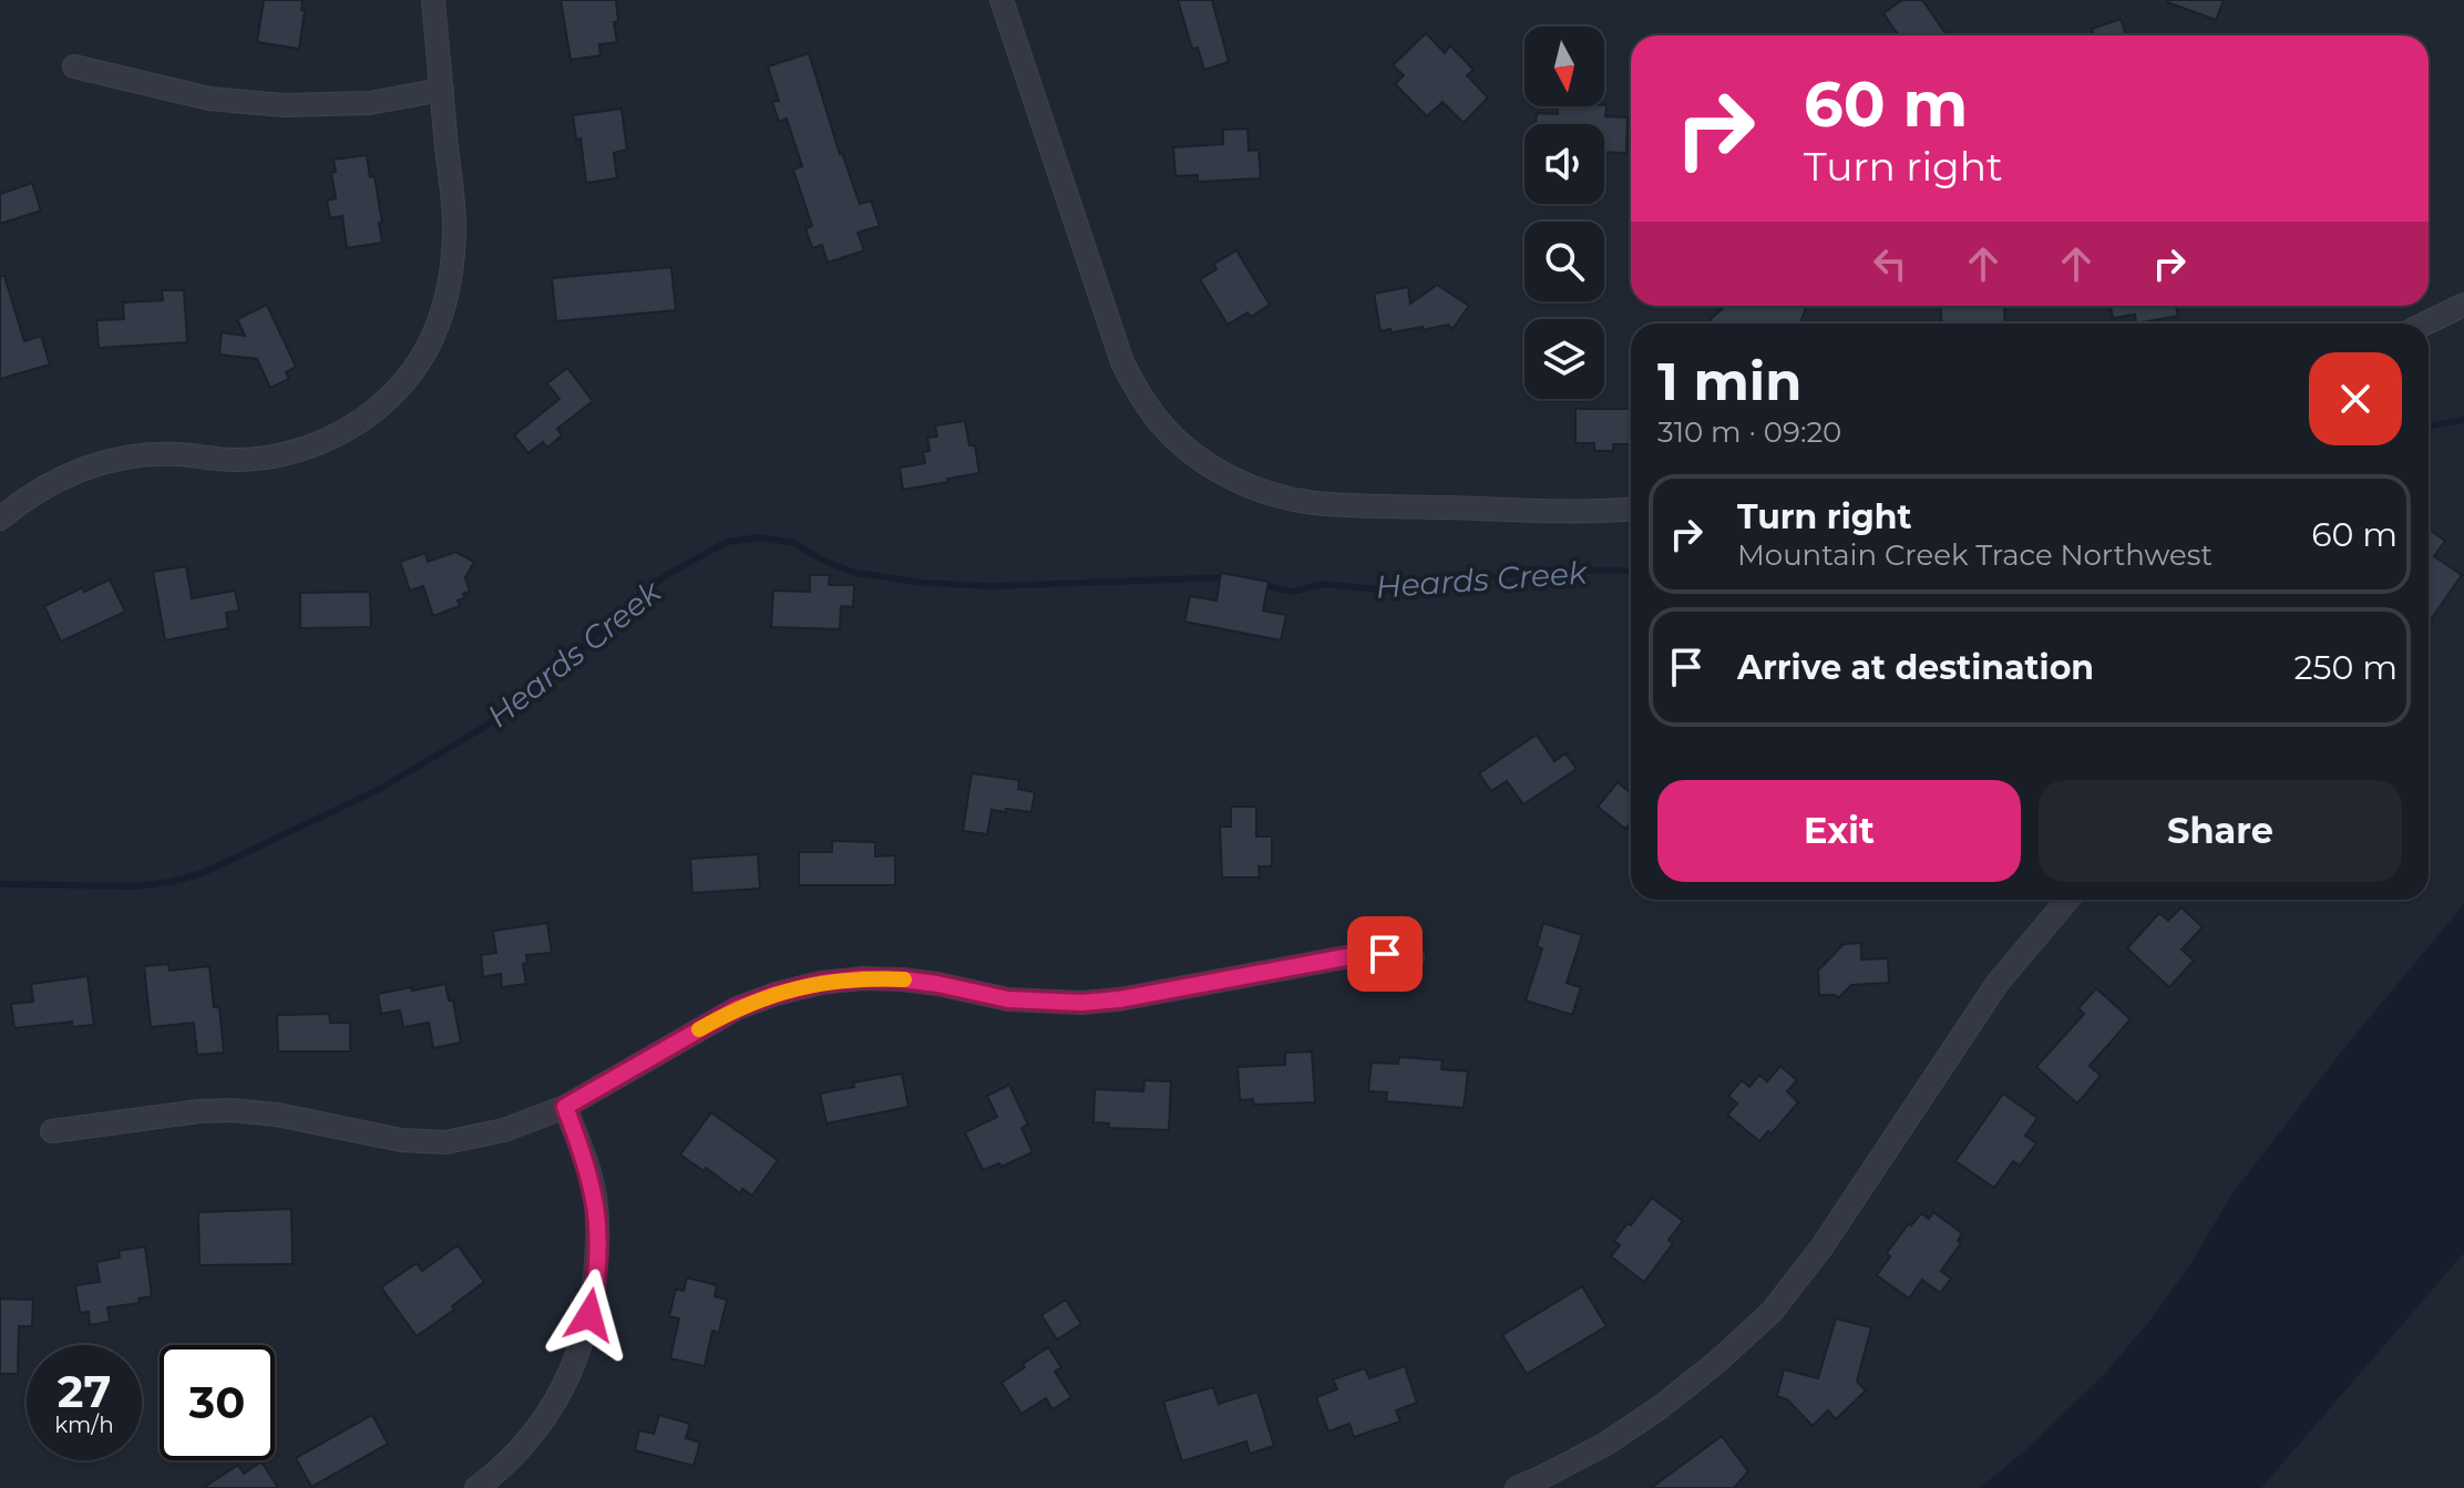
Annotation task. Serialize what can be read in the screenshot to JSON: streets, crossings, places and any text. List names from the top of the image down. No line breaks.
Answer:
{"water":["Heards Creek"],"north":"bottom","page":{"turn":["60 m","Turn right"],"heading":["1 min","310 m · 09:20"],"list":[{"name":"Turn right","note":"Mountain Creek Trace Northwest","value":"60 m"},{"name":"Arrive at destination","value":"250 m"}],"buttons":["Exit","Share"],"speed":"27 km/h","limit":"30"}}
